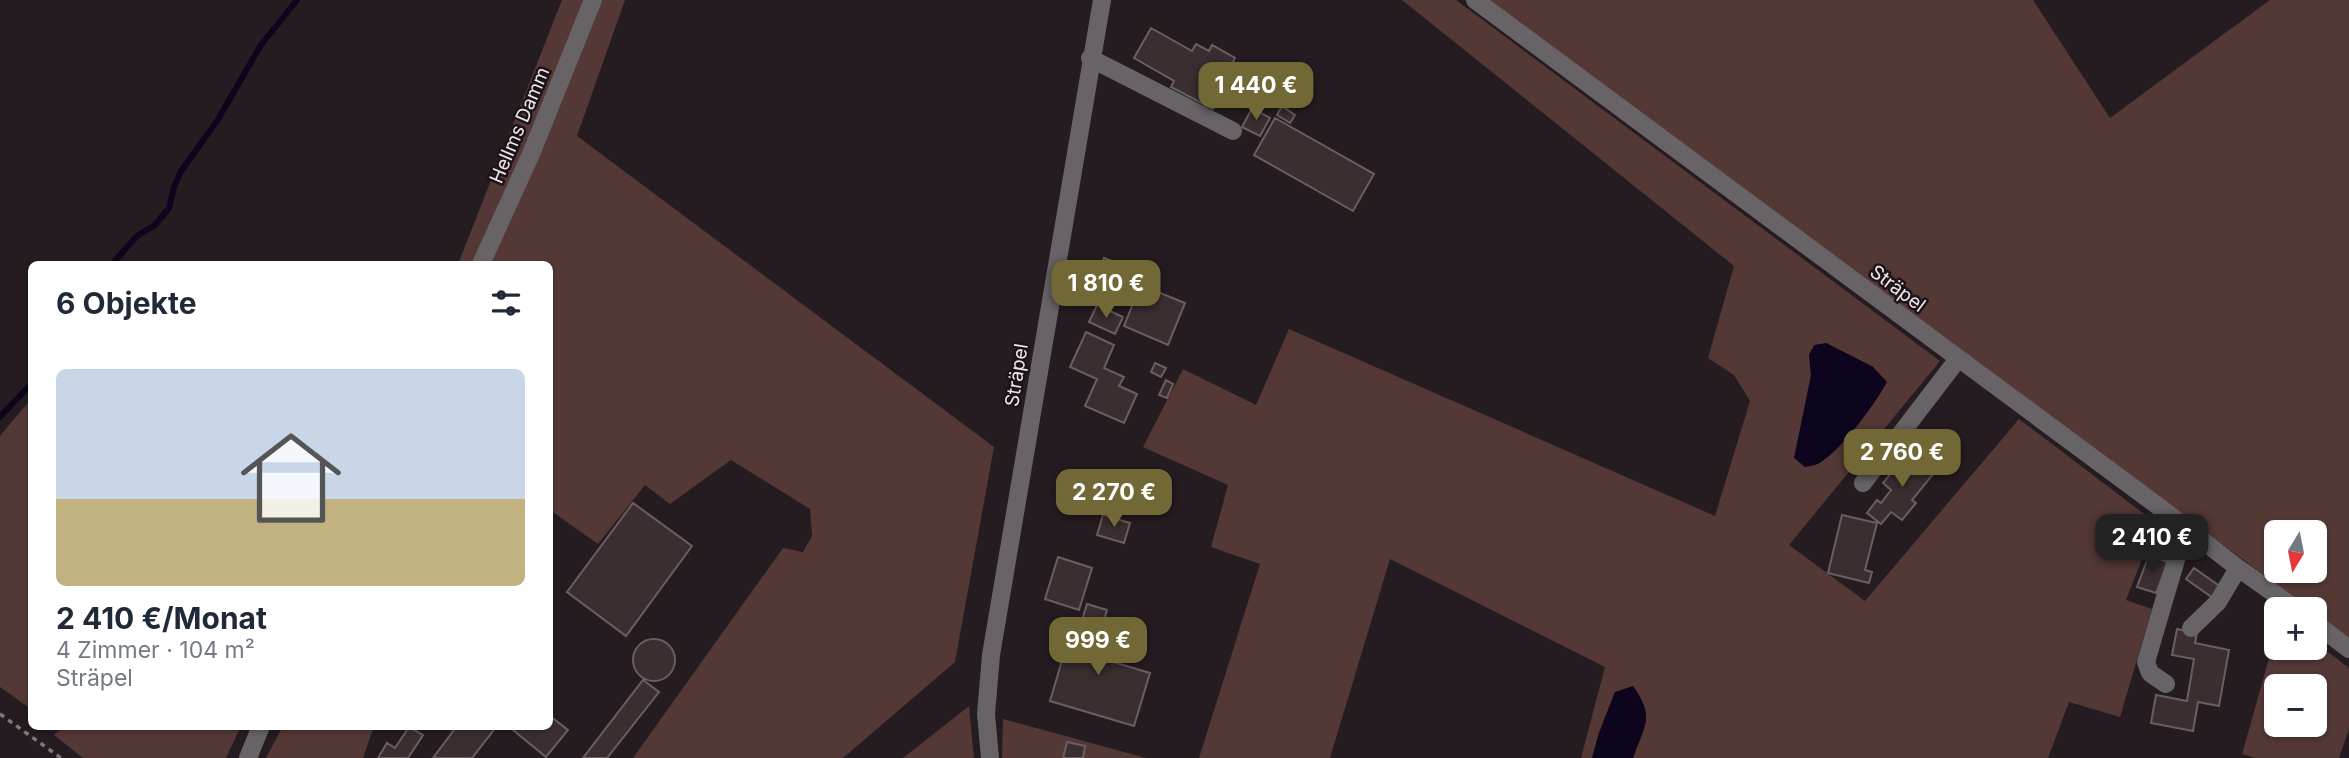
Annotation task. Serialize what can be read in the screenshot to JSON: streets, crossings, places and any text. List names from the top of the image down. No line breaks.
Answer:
{"streets":{"street":["Hellms Damm","Sträpel"]},"north":"bottom","page":{"price":["1 440 €","1 810 €","2 760 €","2 270 €","2 410 €","999 €"],"heading":"6 Objekte","list":[{"name":"2 410 €/Monat","note":"4 Zimmer · 104 m² · Sträpel"}],"map_buttons":["+","−"]}}
